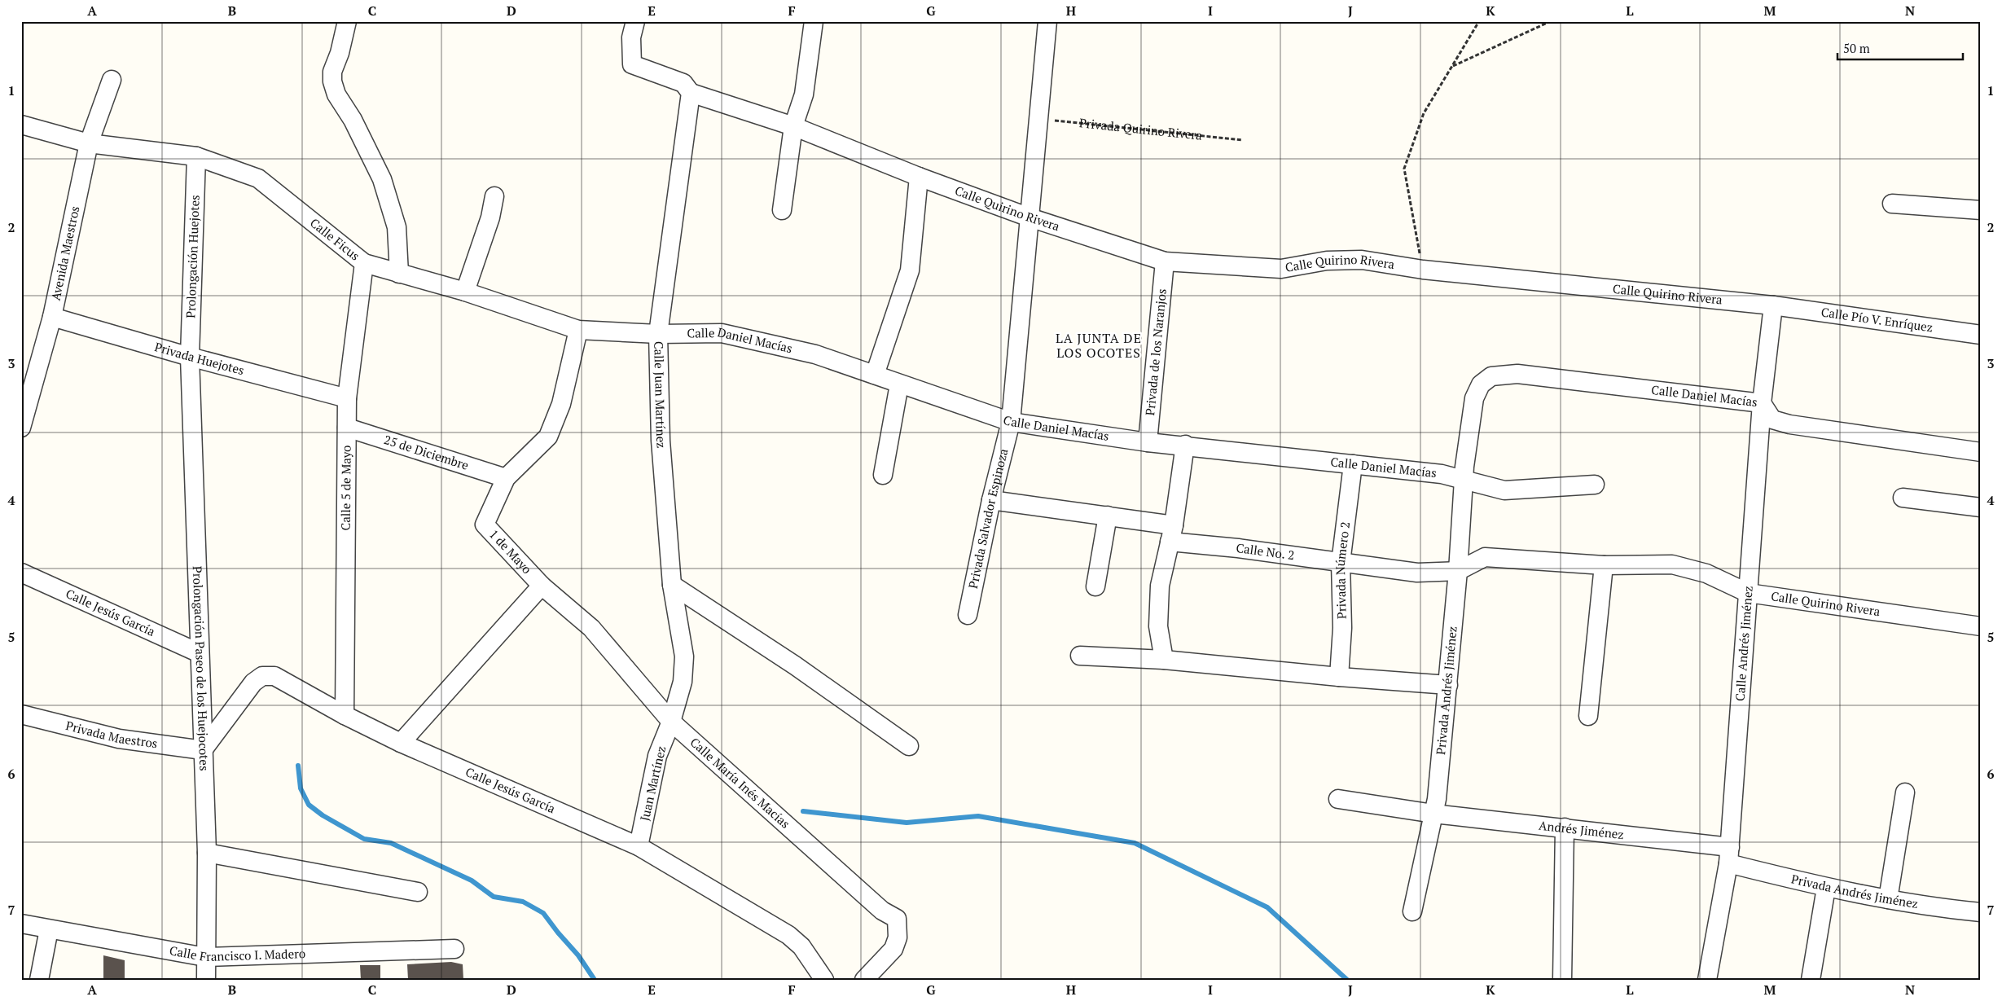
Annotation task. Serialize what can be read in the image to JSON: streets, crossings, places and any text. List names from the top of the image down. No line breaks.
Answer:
{"streets":{"street":["Calle Quirino Rivera","Calle Ficus","Avenida Maestros","Prolongación Huejotes","Calle Pío V. Enríquez","Calle Daniel Macías","Privada de los Naranjos","Privada Huejotes","Calle Juan Martínez","25 de Diciembre","Calle 5 de Mayo","Privada Salvador Espinoza","1 de Mayo","Calle No. 2","Privada Número 2","Calle Jesús García","Calle Andrés Jiménez","Prolongación Paseo de los Huejocotes","Privada Andrés Jiménez","Privada Maestros","Juan Martínez","Calle María Inés Macías","Andrés Jiménez","Calle Francisco I. Madero"],"path":["Privada Quirino Rivera"]},"crossings":[["Privada Quirino Rivera","Privada Salvador Espinoza"],["Calle Quirino Rivera","Calle Pío V. Enríquez"],["Calle Quirino Rivera","Privada de los Naranjos"],["Calle Quirino Rivera","Calle Juan Martínez"],["Calle Quirino Rivera","Privada Salvador Espinoza"],["Calle Quirino Rivera","Calle No. 2"],["Calle Quirino Rivera","Calle Andrés Jiménez"],["Calle Quirino Rivera","Privada Andrés Jiménez"],["Calle Ficus","Avenida Maestros"],["Calle Ficus","Prolongación Huejotes"],["Calle Ficus","Calle Daniel Macías"],["Calle Ficus","Calle Juan Martínez"],["Calle Ficus","Calle 5 de Mayo"],["Calle Ficus","1 de Mayo"],["Avenida Maestros","Privada Huejotes"],["Prolongación Huejotes","Privada Huejotes"],["Prolongación Huejotes","Prolongación Paseo de los Huejocotes"],["Calle Pío V. Enríquez","Calle Andrés Jiménez"],["Calle Daniel Macías","Privada de los Naranjos"],["Calle Daniel Macías","Calle Juan Martínez"],["Calle Daniel Macías","Privada Salvador Espinoza"],["Calle Daniel Macías","Privada Número 2"],["Calle Daniel Macías","Calle Andrés Jiménez"],["Calle Daniel Macías","Privada Andrés Jiménez"],["Privada Huejotes","Calle 5 de Mayo"],["Privada Huejotes","Prolongación Paseo de los Huejocotes"],["Calle Juan Martínez","Juan Martínez"],["Calle Juan Martínez","Calle María Inés Macías"],["25 de Diciembre","Calle 5 de Mayo"],["25 de Diciembre","1 de Mayo"],["Calle 5 de Mayo","Calle Jesús García"],["Privada Salvador Espinoza","Calle No. 2"],["1 de Mayo","Calle María Inés Macías"],["Calle No. 2","Privada Número 2"],["Calle No. 2","Privada Andrés Jiménez"],["Calle Jesús García","Prolongación Paseo de los Huejocotes"],["Calle Jesús García","Privada Maestros"],["Calle Jesús García","Juan Martínez"],["Calle Andrés Jiménez","Privada Andrés Jiménez"],["Calle Andrés Jiménez","Andrés Jiménez"],["Prolongación Paseo de los Huejocotes","Privada Maestros"],["Prolongación Paseo de los Huejocotes","Calle Francisco I. Madero"],["Privada Andrés Jiménez","Andrés Jiménez"],["Juan Martínez","Calle María Inés Macías"]],"districts":["LA JUNTA DE LOS OCOTES"],"scale_bar":"50 m","grid":{"columns":["A","B","C","D","E","F","G","H","I","J","K","L","M","N"],"rows":["1","2","3","4","5","6","7"]}}
